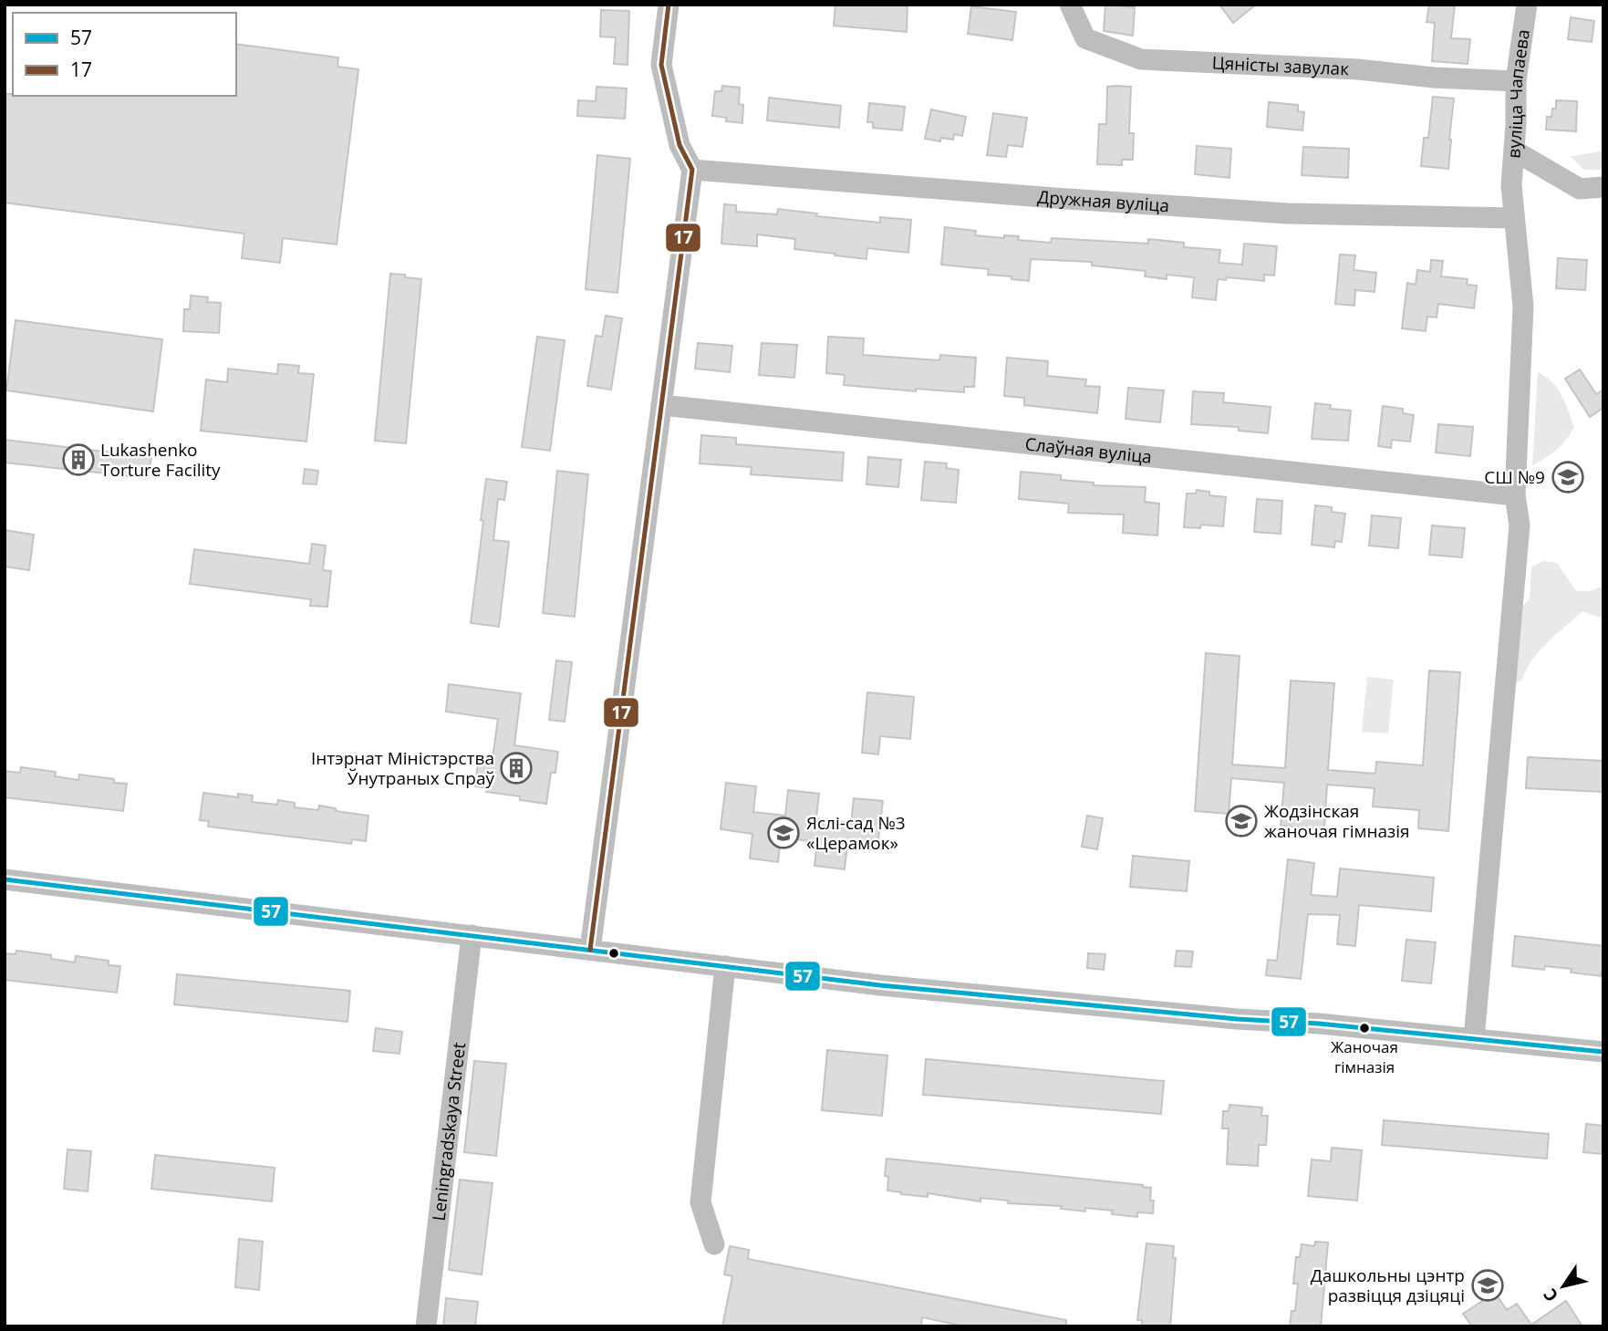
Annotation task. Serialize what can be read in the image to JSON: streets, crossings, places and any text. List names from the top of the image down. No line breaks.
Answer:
{"streets":{"street":["Цяністы завулак","вуліца Чапаева","Дружная вуліца","Слаўная вуліца","Leningradskaya Street"]},"crossings":[["Цяністы завулак","вуліца Чапаева"],["вуліца Чапаева","Дружная вуліца"],["вуліца Чапаева","Слаўная вуліца"]],"places":{"building":["Lukashenko Torture Facility","Інтэрнат Міністэрства Ўнутраных Спраў"],"school or university":["СШ №9","Жодзінская жаночая гімназія","Яслі-сад №3 «Церамок»","Дашкольны цэнтр развіцця дзіцяці"],"other":["Жаночая гімназія"]},"lines":["transit line 17","transit line 57"],"legend":["57","17"],"north":"bottom left"}
